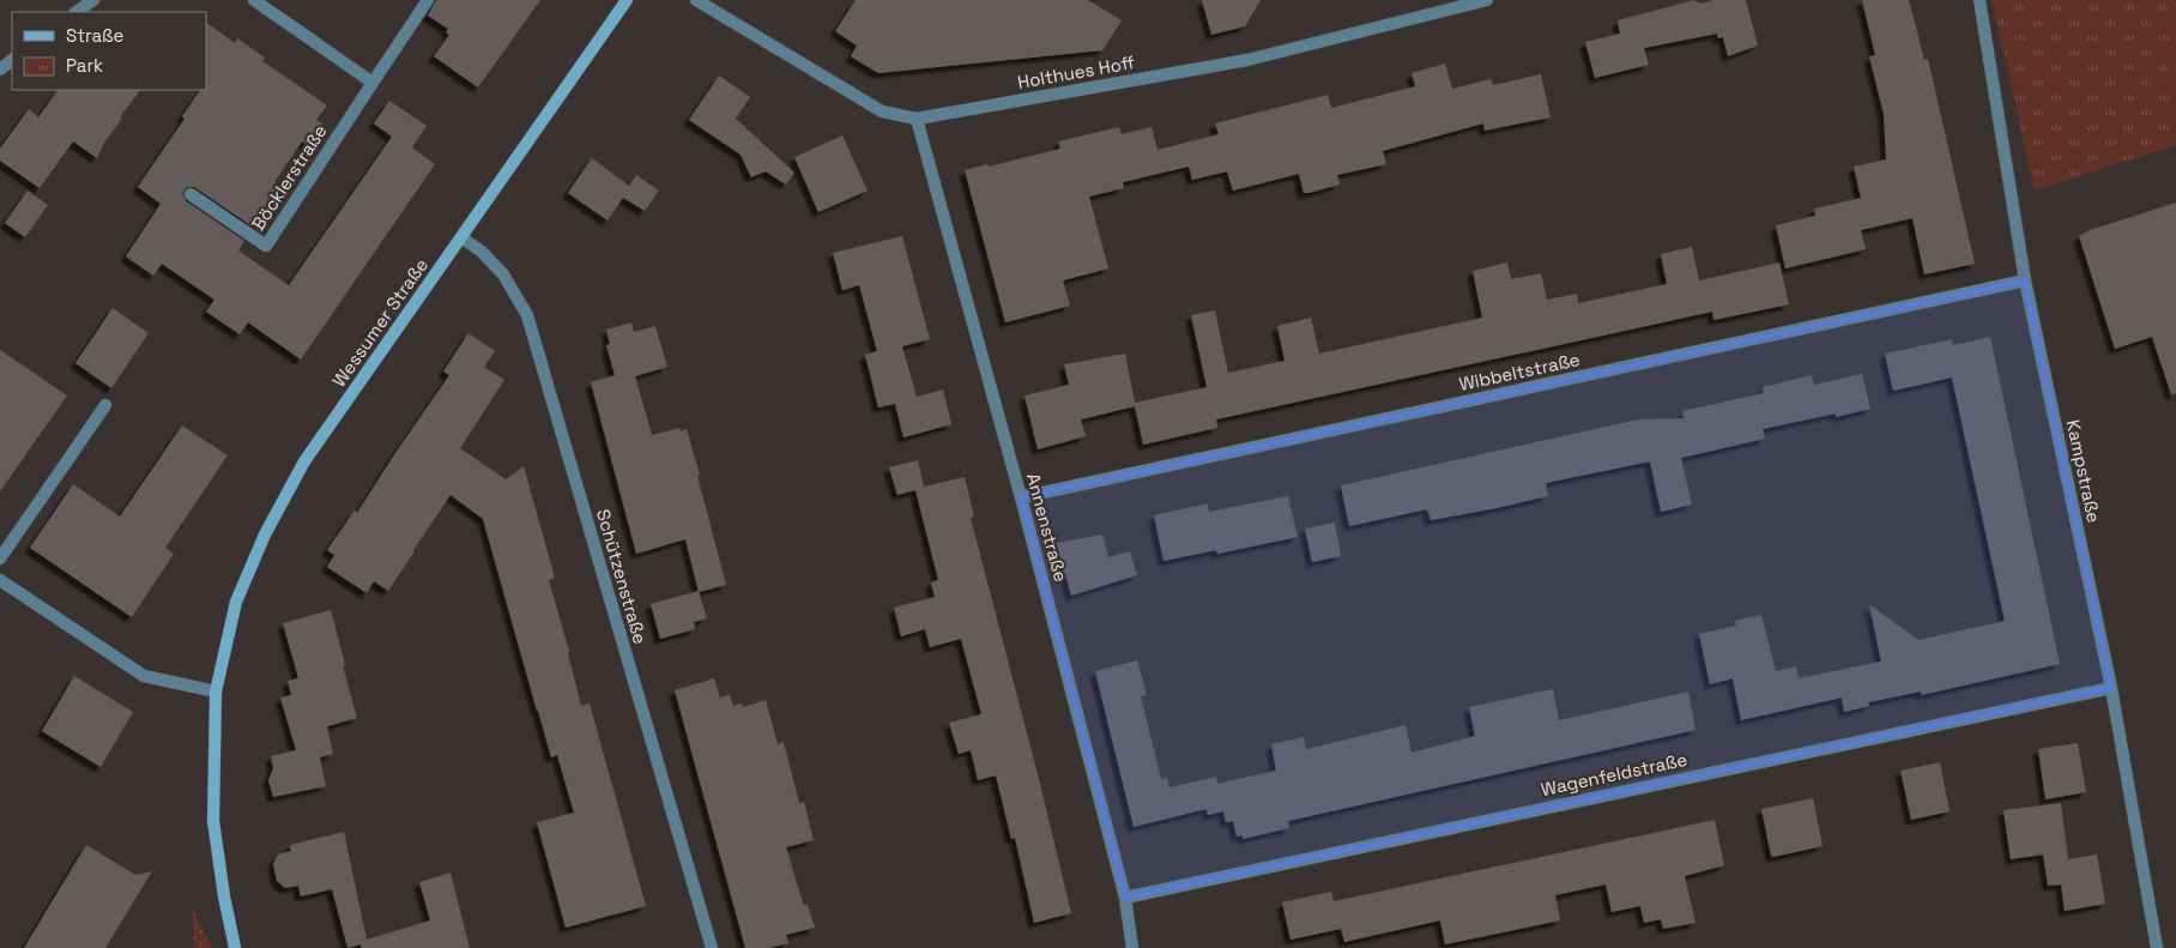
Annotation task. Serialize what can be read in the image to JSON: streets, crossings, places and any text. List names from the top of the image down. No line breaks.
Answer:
{"streets":{"street":["Holthues Hoff","Böcklerstraße","Wessumer Straße","Wibbeltstraße","Kampstraße","Annenstraße","Schützenstraße","Wagenfeldstraße"]},"crossings":[["Holthues Hoff","Annenstraße"],["Wessumer Straße","Schützenstraße"],["Wibbeltstraße","Kampstraße"],["Wibbeltstraße","Annenstraße"],["Kampstraße","Wagenfeldstraße"],["Annenstraße","Wagenfeldstraße"]],"legend":["Straße","Park"]}
